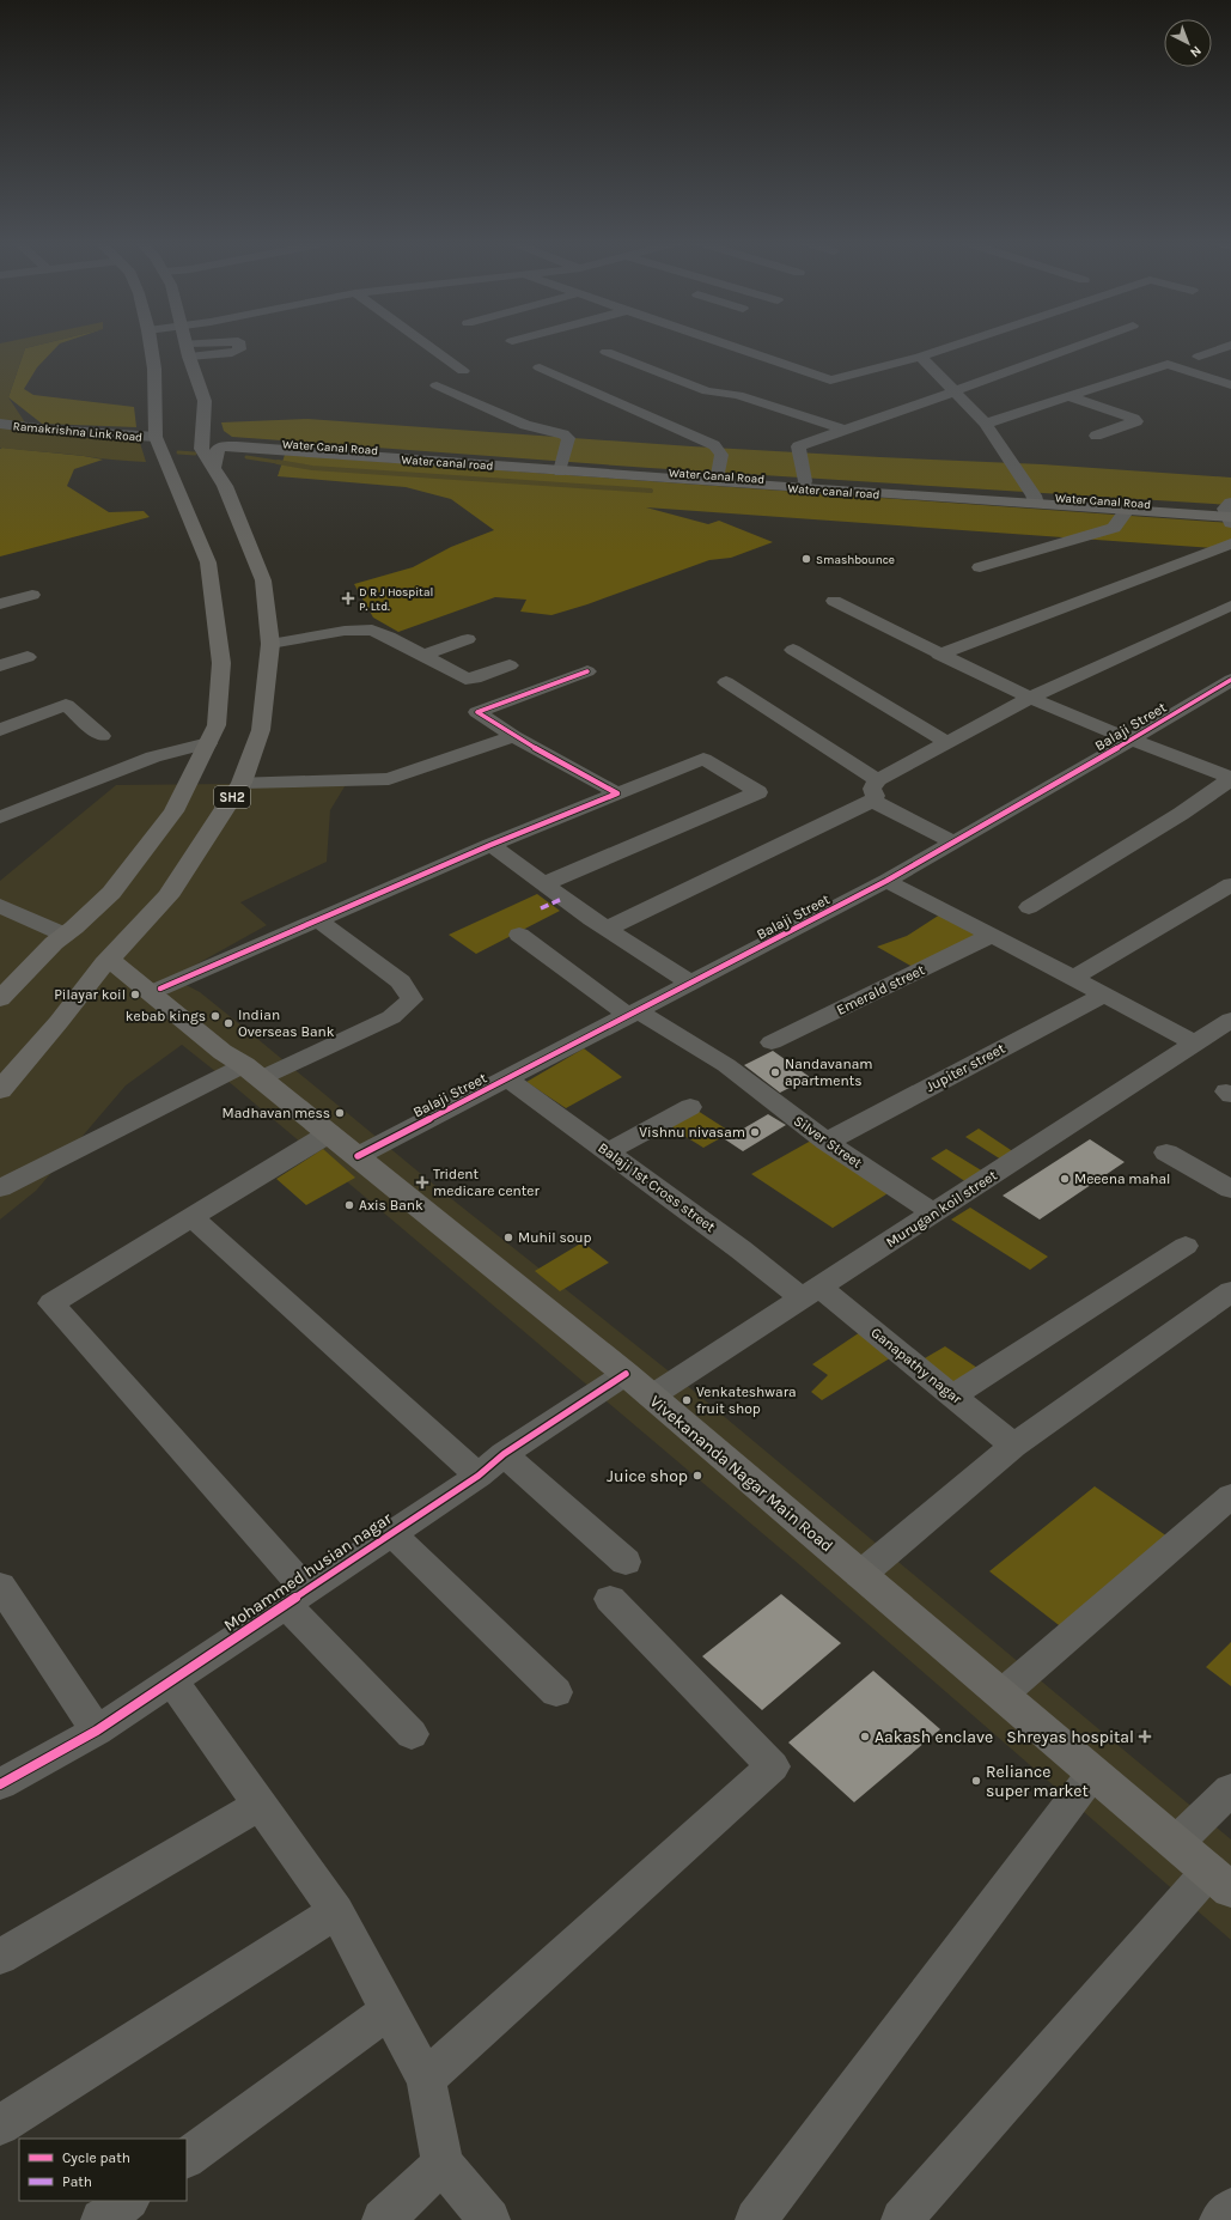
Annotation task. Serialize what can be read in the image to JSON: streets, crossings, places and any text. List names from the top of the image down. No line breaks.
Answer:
{"streets":{"main road":["Water Canal Road","Water canal road","SH2","Vivekananda Nagar Main Road"],"street":["Ramakrishna Link Road","Balaji Street","Emerald street","Jupiter street","Silver Street","Balaji 1st Cross street","Murugan koil street","Ganapathy nagar","Mohammed husian nagar"]},"crossings":[["Water Canal Road","Water canal road"],["Water Canal Road","SH2"],["Water canal road","SH2"],["Balaji Street","Silver Street"],["Balaji Street","Balaji 1st Cross street"],["Balaji Street","Vivekananda Nagar Main Road"],["Jupiter street","Silver Street"],["Silver Street","Murugan koil street"],["Balaji 1st Cross street","Murugan koil street"],["Balaji 1st Cross street","Ganapathy nagar"],["Murugan koil street","Ganapathy nagar"],["Murugan koil street","Vivekananda Nagar Main Road"],["Vivekananda Nagar Main Road","Mohammed husian nagar"]],"places":{"other":["Smashbounce","Pilayar koil","kebab kings","Indian Overseas Bank","Nandavanam apartments","Madhavan mess","Vishnu nivasam","Meeena mahal","Axis Bank","Muhil soup","Venkateshwara fruit shop","Juice shop","Aakash enclave","Reliance super market"],"health":["D R J Hospital P. Ltd.","Trident medicare center","Shreyas hospital"]},"legend":["Cycle path","Path"],"north":"bottom right"}
